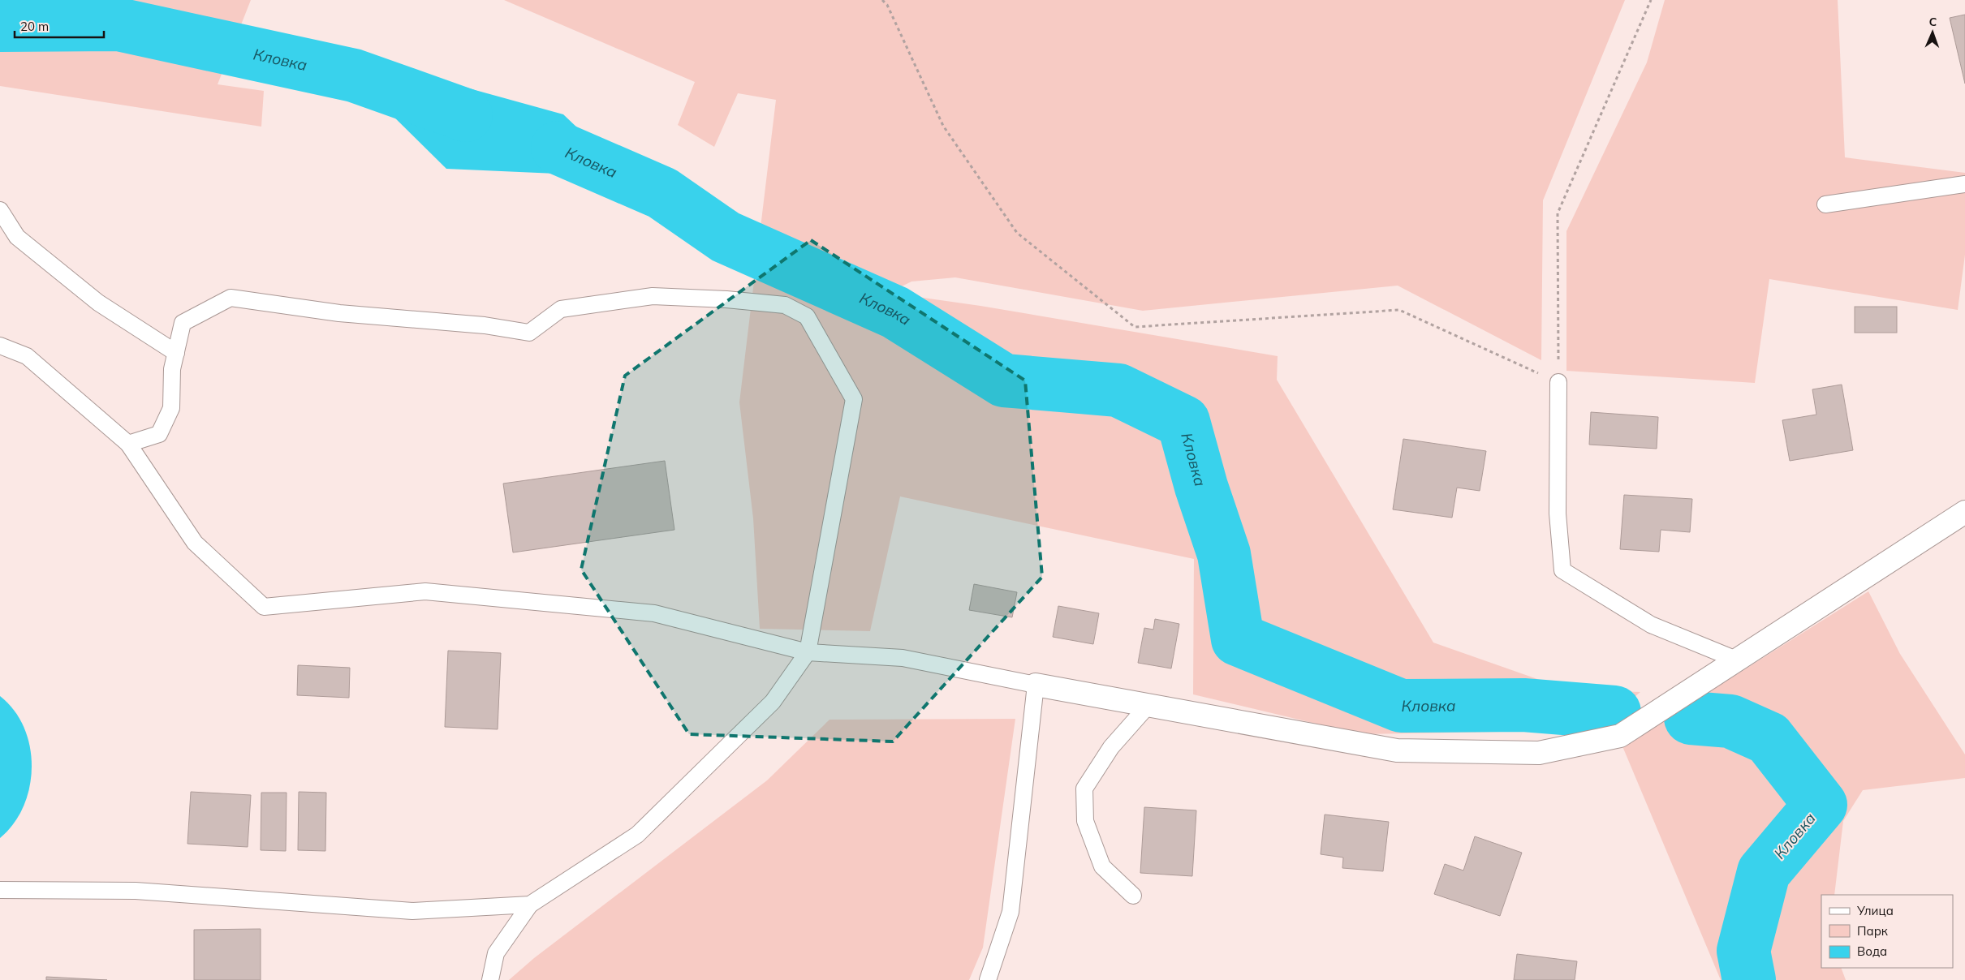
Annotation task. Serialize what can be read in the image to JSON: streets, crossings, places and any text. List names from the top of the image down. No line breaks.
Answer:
{"water":["Кловка"],"legend":["Улица","Парк","Вода"],"scale_bar":"20 m","north":"top"}
